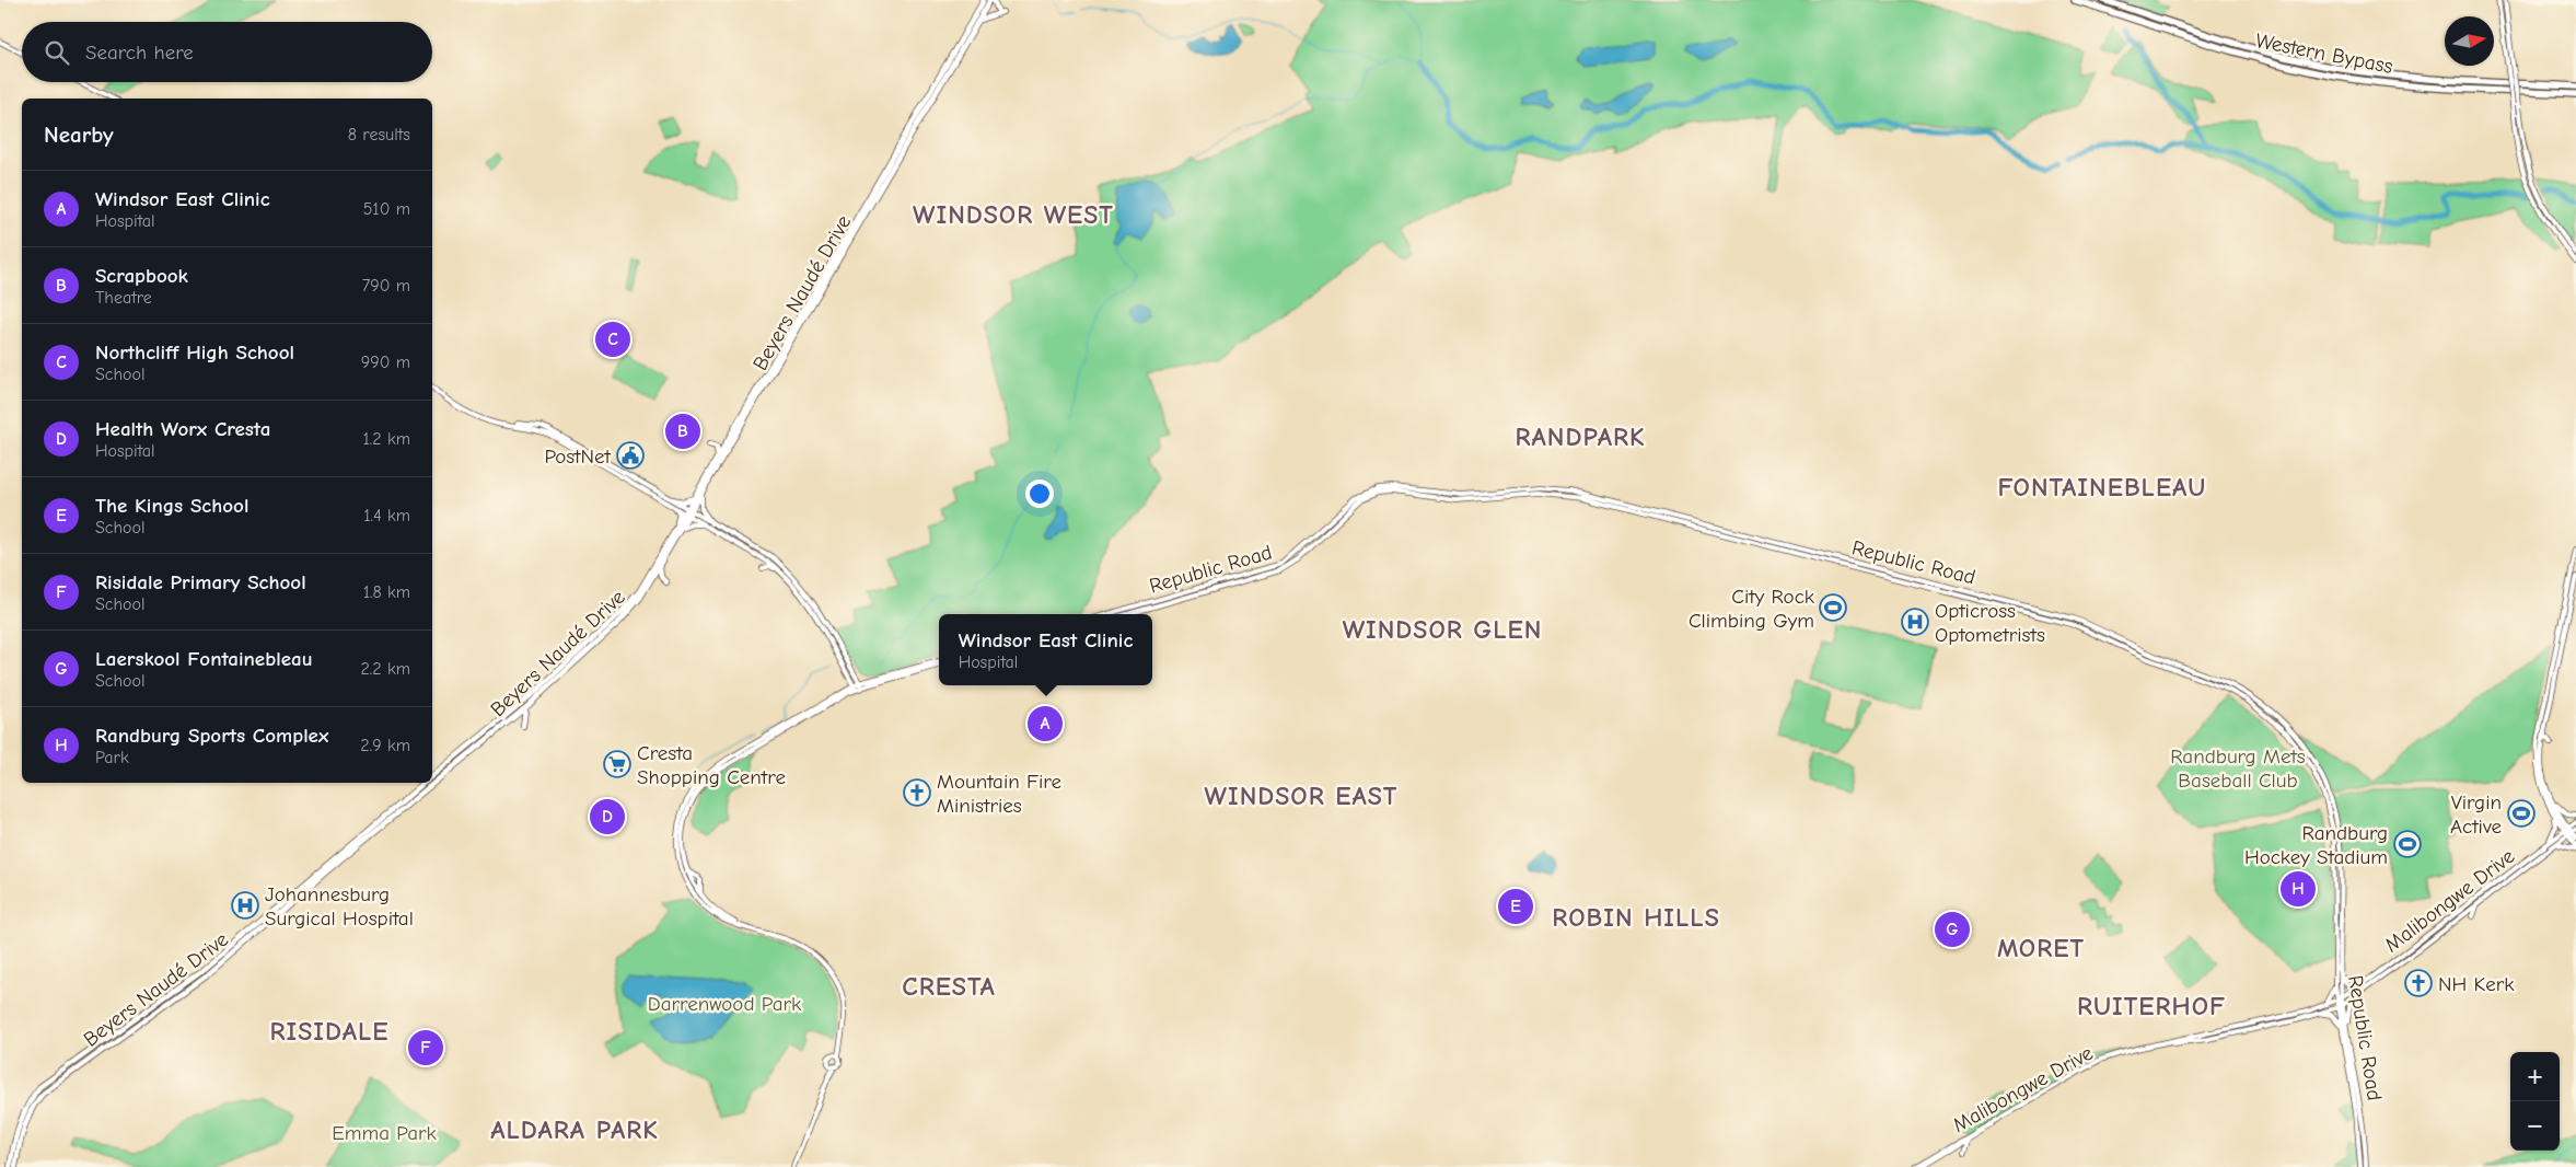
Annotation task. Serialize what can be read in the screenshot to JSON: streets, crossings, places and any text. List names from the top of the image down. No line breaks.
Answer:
{"streets":{"highway":["Western Bypass"],"main road":["Beyers Naudé Drive","Republic Road","Malibongwe Drive"]},"crossings":[["Republic Road","Malibongwe Drive"]],"districts":["WINDSOR WEST","RANDPARK","FONTAINEBLEAU","WINDSOR GLEN","WINDSOR EAST","ROBIN HILLS","MORET","CRESTA","RUITERHOF","RISIDALE","ALDARA PARK"],"parks":["Randburg Mets Baseball Club","Darrenwood Park","Emma Park"],"places":{"public building":["PostNet"],"sports":["City Rock Climbing Gym","Virgin Active","Randburg Hockey Stadium"],"hospital":["Opticross Optometrists","Johannesburg Surgical Hospital"],"supermarket":["Cresta Shopping Centre"],"church":["Mountain Fire Ministries","NH Kerk"]},"north":"right","page":{"search":"Search here","heading":["Nearby","8 results"],"list":[{"mark":"A","name":"Windsor East Clinic","note":"Hospital","value":"510 m"},{"mark":"B","name":"Scrapbook","note":"Theatre","value":"790 m"},{"mark":"C","name":"Northcliff High School","note":"School","value":"990 m"},{"mark":"D","name":"Health Worx Cresta","note":"Hospital","value":"1.2 km"},{"mark":"E","name":"The Kings School","note":"School","value":"1.4 km"},{"mark":"F","name":"Risidale Primary School","note":"School","value":"1.8 km"},{"mark":"G","name":"Laerskool Fontainebleau","note":"School","value":"2.2 km"},{"mark":"H","name":"Randburg Sports Complex","note":"Park","value":"2.9 km"}],"pins":["C","B","A","D","H","E","G","F"],"popup":["Windsor East Clinic","Hospital"],"map_buttons":["+","−"]}}
